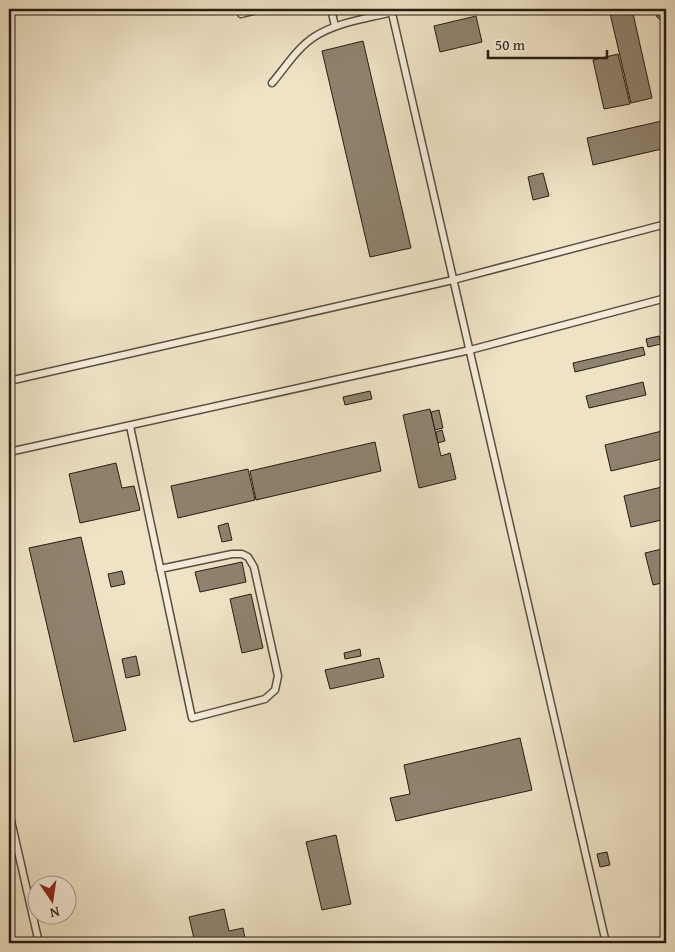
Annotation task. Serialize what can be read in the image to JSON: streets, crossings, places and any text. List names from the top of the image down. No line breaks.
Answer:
{"scale_bar":"50 m","north":"bottom"}
